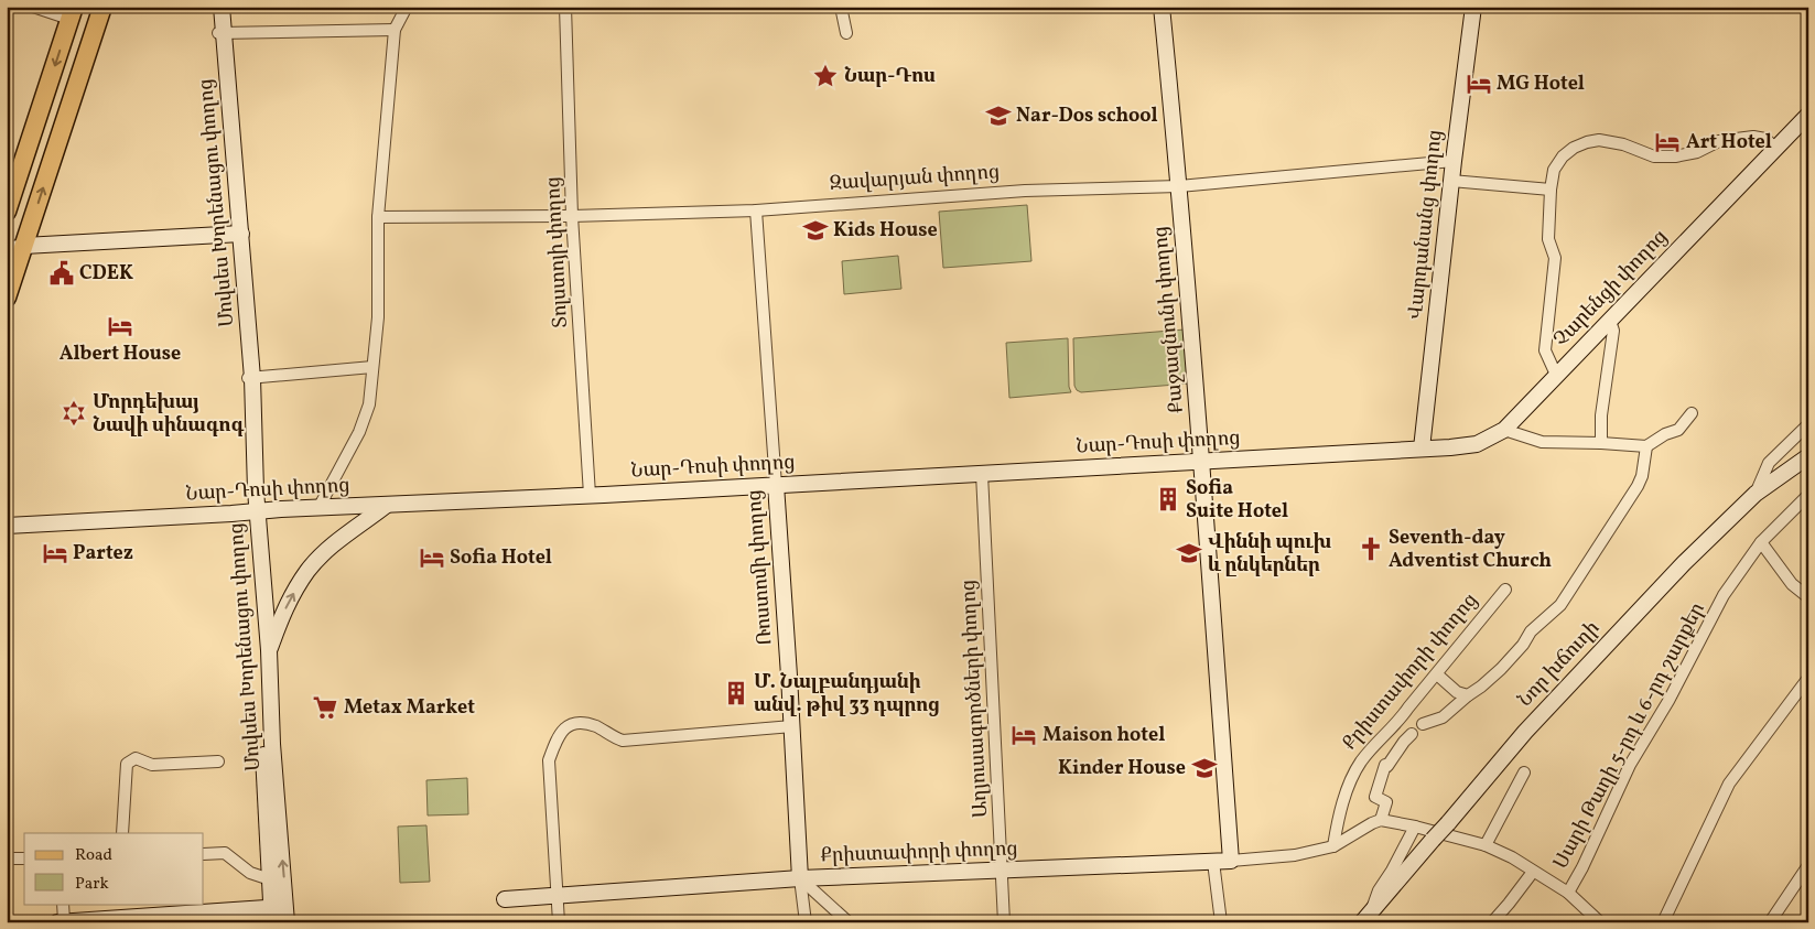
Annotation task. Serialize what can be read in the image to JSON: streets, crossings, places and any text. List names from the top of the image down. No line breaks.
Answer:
{"streets":{"main road":["Մովսես Խորենացու փողոց","Վարդանանց փողոց","Չարենցի փողոց","Քաջազնունի փողոց","Նար-Դոսի փողոց","Ռոստոմի փողոց","Նոր խճուղի","Քրիստափորի փողոց"],"street":["Զավարյան փողոց","Տոլստոյի փողոց","Աղյուսագործների փողոց","Սարի Թաղի 5-րդ և 6-րդ շարքեր"]},"crossings":[["Զավարյան փողոց","Վարդանանց փողոց"],["Զավարյան փողոց","Տոլստոյի փողոց"],["Զավարյան փողոց","Քաջազնունի փողոց"],["Զավարյան փողոց","Ռոստոմի փողոց"],["Մովսես Խորենացու փողոց","Նար-Դոսի փողոց"],["Վարդանանց փողոց","Չարենցի փողոց"],["Վարդանանց փողոց","Նար-Դոսի փողոց"],["Տոլստոյի փողոց","Նար-Դոսի փողոց"],["Չարենցի փողոց","Նար-Դոսի փողոց"],["Քաջազնունի փողոց","Նար-Դոսի փողոց"],["Քաջազնունի փողոց","Քրիստափորի փողոց"],["Նար-Դոսի փողոց","Ռոստոմի փողոց"],["Նար-Դոսի փողոց","Աղյուսագործների փողոց"],["Ռոստոմի փողոց","Քրիստափորի փողոց"],["Քրիստափորի փողոց","Աղյուսագործների փողոց"]],"places":{"place":["Նար-Դոս"],"hotel":["MG Hotel","Art Hotel","Albert House","Partez","Sofia Hotel","Maison hotel"],"school or university":["Nar-Dos school","Kids House","Վիննի պուխ և ընկերներ","Kinder House"],"public building":["CDEK"],"synagogue":["Մորդեխայ Նավի սինագոգ"],"building":["Sofia Suite Hotel","Մ․ Նալբանդյանի անվ․ թիվ 33 դպրոց"],"church":["Seventh-day Adventist Church"],"supermarket":["Metax Market"]},"legend":["Road","Park"]}
